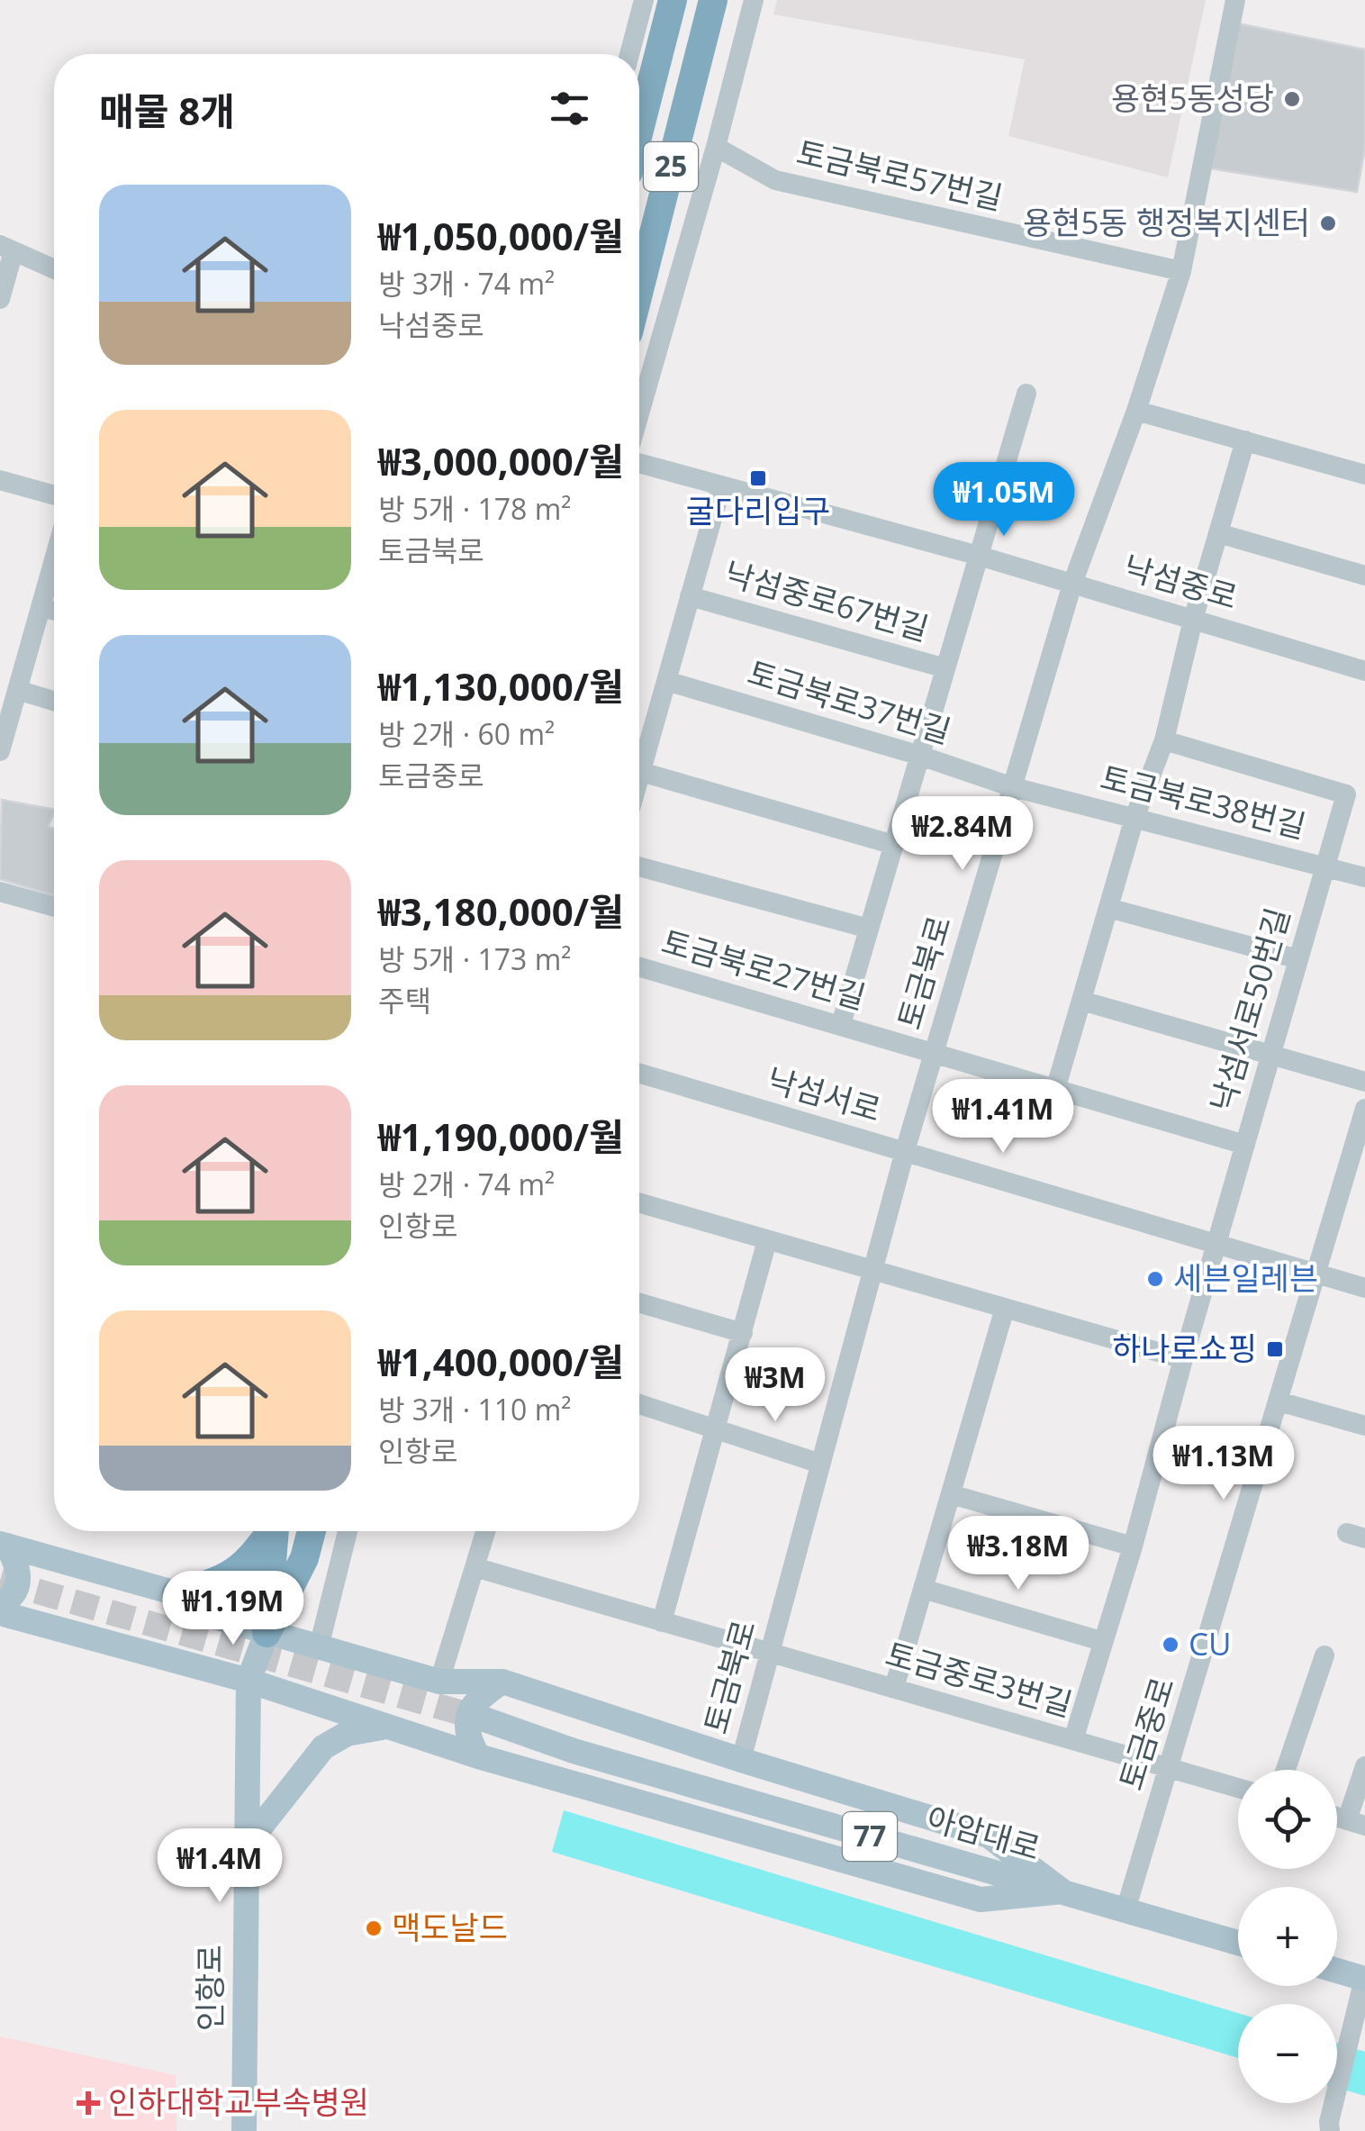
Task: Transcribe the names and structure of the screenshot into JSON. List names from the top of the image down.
{
  "streets": {
    "highway": ["25"],
    "main road": ["아암대로", "77", "인항로"],
    "street": [
      "토금북로57번길",
      "낙섬중로",
      "낙섬중로67번길",
      "토금북로37번길",
      "토금북로38번길",
      "토금북로27번길",
      "토금북로",
      "낙섬서로50번길",
      "낙섬서로",
      "토금중로3번길",
      "토금중로"
    ]
  },
  "crossings": [
    ["토금북로57번길", "토금북로"],
    ["낙섬중로", "낙섬중로67번길"],
    ["낙섬중로", "토금북로"],
    ["낙섬중로67번길", "토금북로37번길"],
    ["낙섬중로67번길", "토금북로27번길"],
    ["토금북로37번길", "토금북로38번길"],
    ["토금북로37번길", "토금북로"],
    ["토금북로38번길", "토금북로"],
    ["토금북로38번길", "낙섬서로50번길"],
    ["토금북로27번길", "토금북로"],
    ["토금북로27번길", "낙섬서로50번길"],
    ["토금북로", "낙섬서로"],
    ["토금북로", "토금중로3번길"],
    ["낙섬서로50번길", "낙섬서로"],
    ["낙섬서로50번길", "토금중로3번길"],
    ["낙섬서로", "토금중로"],
    ["토금중로3번길", "토금중로"],
    ["토금중로", "아암대로"]
  ],
  "places": {
    "other": [
      "용현5동성당",
      "용현5동 행정복지센터",
      "세븐일레븐",
      "CU",
      "맥도날드"
    ],
    "transit": ["굴다리입구", "하나로쇼핑"],
    "health": ["인하대학교부속병원"]
  },
  "page": {
    "heading": "매물 8개",
    "list": [
      {
        "name": "₩1,050,000/월",
        "note": "방 3개 · 74 m² · 낙섬중로"
      },
      {
        "name": "₩3,000,000/월",
        "note": "방 5개 · 178 m² · 토금북로"
      },
      {
        "name": "₩1,130,000/월",
        "note": "방 2개 · 60 m² · 토금중로"
      },
      {
        "name": "₩3,180,000/월",
        "note": "방 5개 · 173 m² · 주택"
      },
      {
        "name": "₩1,190,000/월",
        "note": "방 2개 · 74 m² · 인항로"
      },
      {
        "name": "₩1,400,000/월",
        "note": "방 3개 · 110 m² · 인항로"
      }
    ],
    "price": [
      "₩1.05M",
      "₩2.84M",
      "₩1.41M",
      "₩3M",
      "₩1.13M",
      "₩3.18M",
      "₩1.19M",
      "₩1.4M"
    ],
    "map_buttons": ["+", "−"]
  }
}
